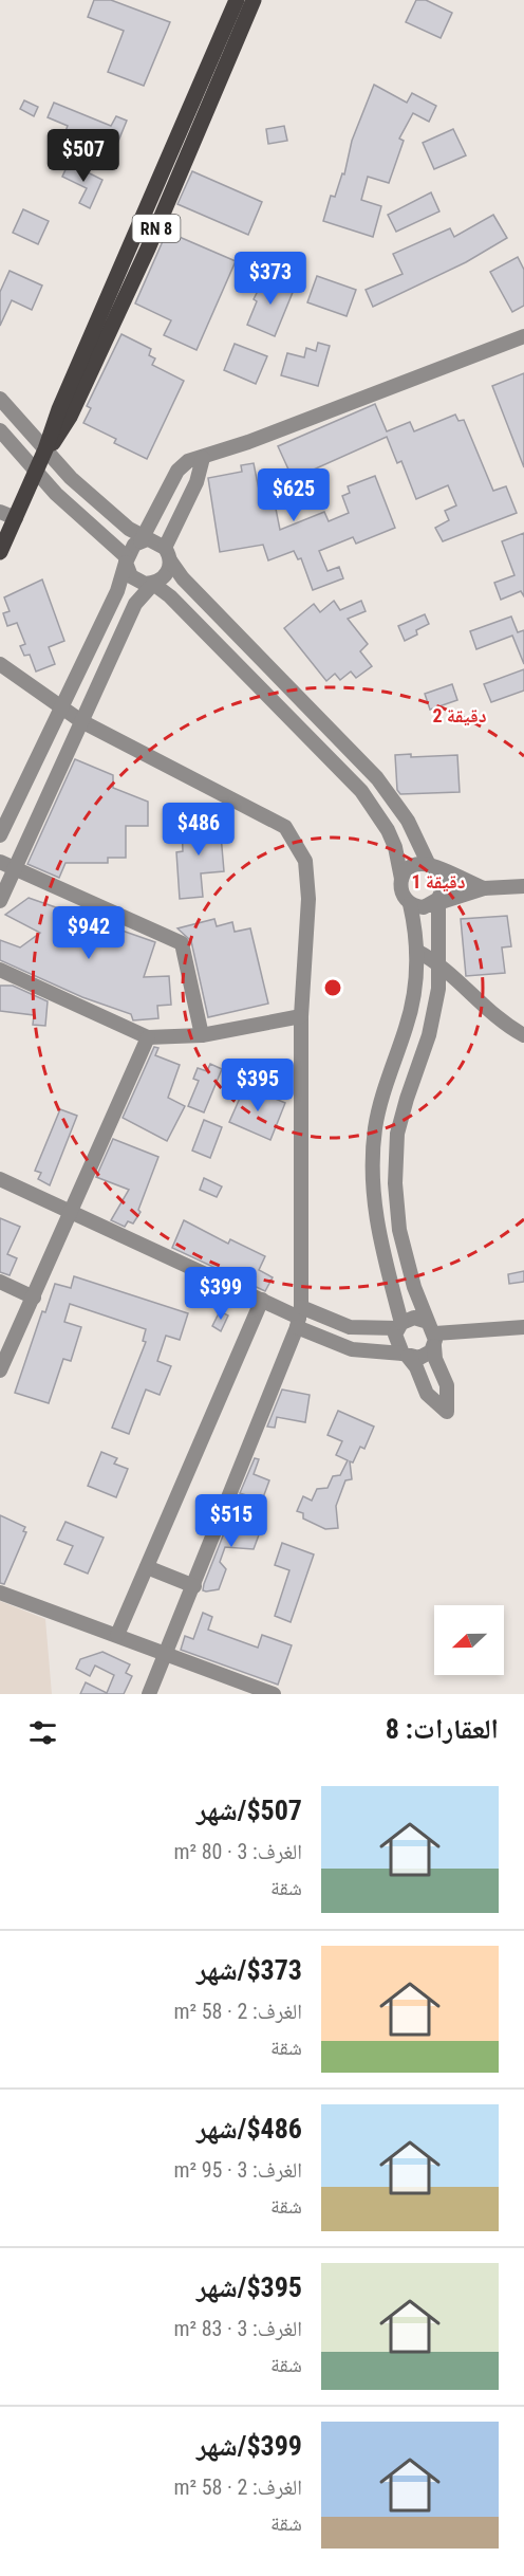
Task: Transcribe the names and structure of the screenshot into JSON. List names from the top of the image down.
{
  "streets": {
    "main road": ["RN 8"]
  },
  "north": "left",
  "page": {
    "price": [
      "$507",
      "$373",
      "$625",
      "$486",
      "$942",
      "$395",
      "$399",
      "$515"
    ],
    "heading": "العقارات: 8",
    "list": [
      {
        "name": "$507/شهر",
        "note": "الغرف: 3 · 80 m² · شقة"
      },
      {
        "name": "$373/شهر",
        "note": "الغرف: 2 · 58 m² · شقة"
      },
      {
        "name": "$486/شهر",
        "note": "الغرف: 3 · 95 m² · شقة"
      },
      {
        "name": "$395/شهر",
        "note": "الغرف: 3 · 83 m² · شقة"
      },
      {
        "name": "$399/شهر",
        "note": "الغرف: 2 · 58 m² · شقة"
      }
    ]
  },
  "rings": ["2 دقيقة", "1 دقيقة"]
}
